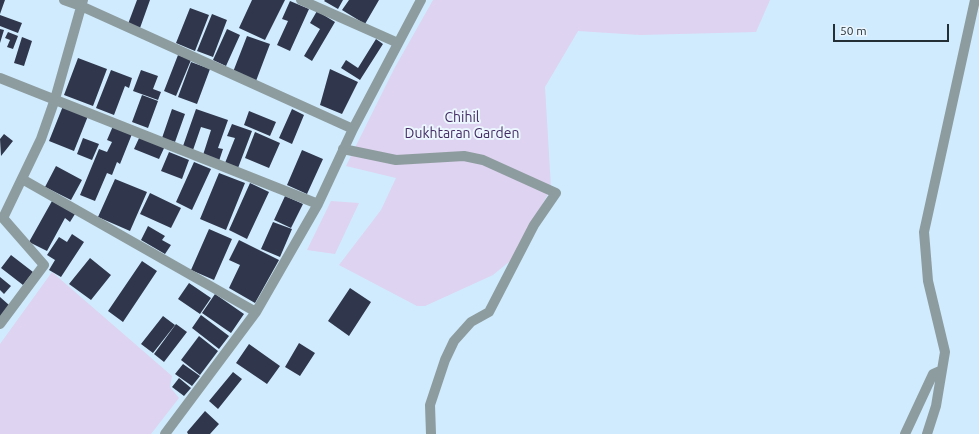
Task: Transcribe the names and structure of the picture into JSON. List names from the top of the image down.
{
  "parks": ["Chihil Dukhtaran Garden"],
  "scale_bar": "50 m"
}
